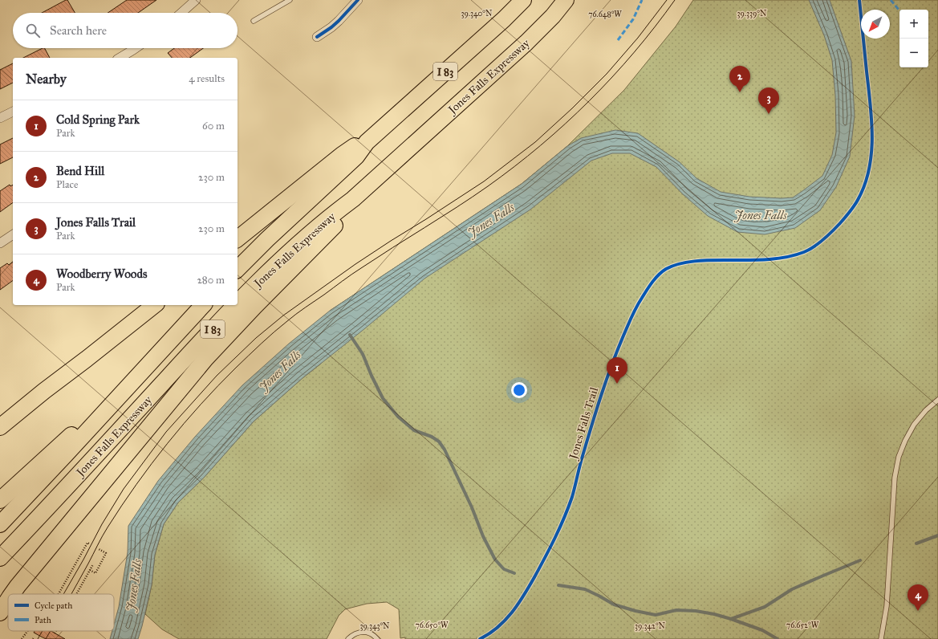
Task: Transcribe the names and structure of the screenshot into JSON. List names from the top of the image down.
{
  "streets": {
    "highway": ["I 83", "Jones Falls Expressway"],
    "cycle path": ["Jones Falls Trail"]
  },
  "water": ["Jones Falls"],
  "legend": ["Cycle path", "Path"],
  "north": "bottom left",
  "page": {
    "map_buttons": ["+", "−"],
    "search": "Search here",
    "heading": ["Nearby", "4 results"],
    "pins": [
      "2",
      "3",
      "1",
      "4"
    ],
    "list": [
      {
        "mark": "1",
        "name": "Cold Spring Park",
        "note": "Park",
        "value": "60 m"
      },
      {
        "mark": "2",
        "name": "Bend Hill",
        "note": "Place",
        "value": "230 m"
      },
      {
        "mark": "3",
        "name": "Jones Falls Trail",
        "note": "Park",
        "value": "230 m"
      },
      {
        "mark": "4",
        "name": "Woodberry Woods",
        "note": "Park",
        "value": "280 m"
      }
    ]
  },
  "coordinates": [
    "39.340°N",
    "39.339°N",
    "76.648°W",
    "76.650°W",
    "76.652°W",
    "39.343°N",
    "39.342°N"
  ]
}
